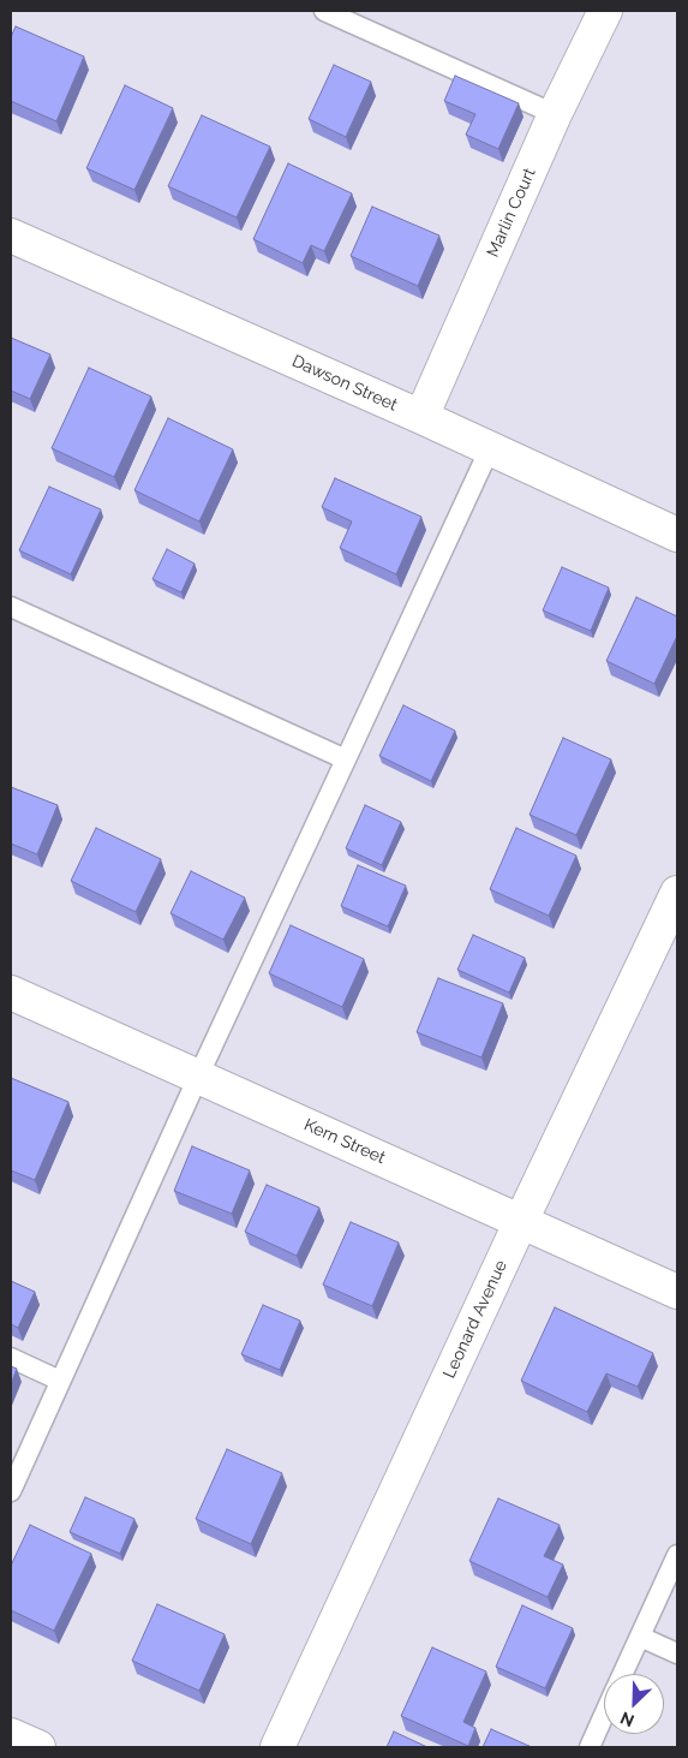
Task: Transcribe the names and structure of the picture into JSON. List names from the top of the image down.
{
  "streets": {
    "street": [
      "Marlin Court",
      "Dawson Street",
      "Kern Street",
      "Leonard Avenue"
    ]
  },
  "crossings": [
    ["Marlin Court", "Dawson Street"],
    ["Kern Street", "Leonard Avenue"]
  ],
  "north": "bottom left"
}
